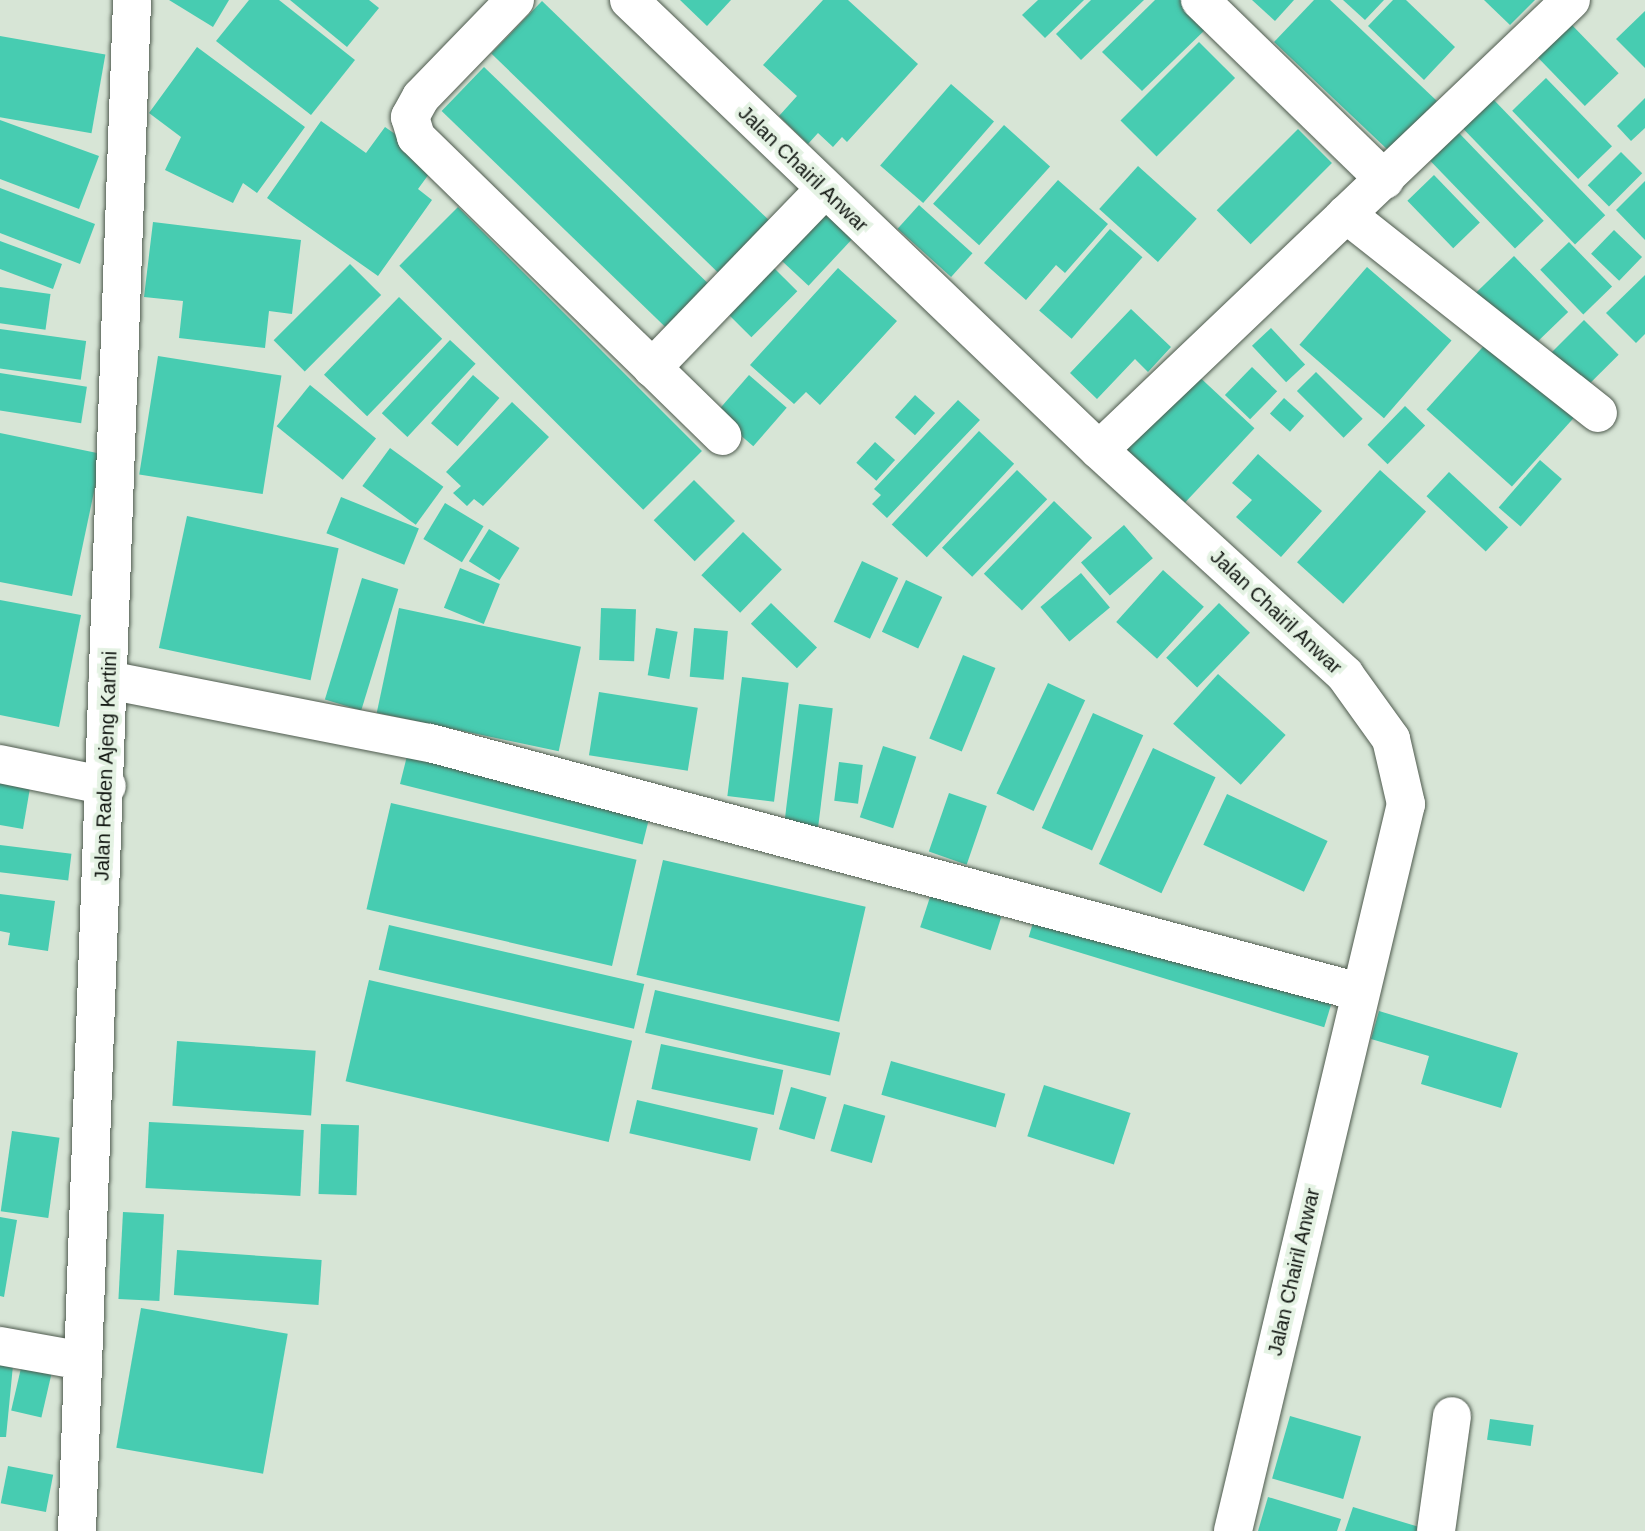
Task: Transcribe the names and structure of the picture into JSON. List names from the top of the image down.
{
  "streets": {
    "street": ["Jalan Chairil Anwar", "Jalan Raden Ajeng Kartini"]
  }
}
